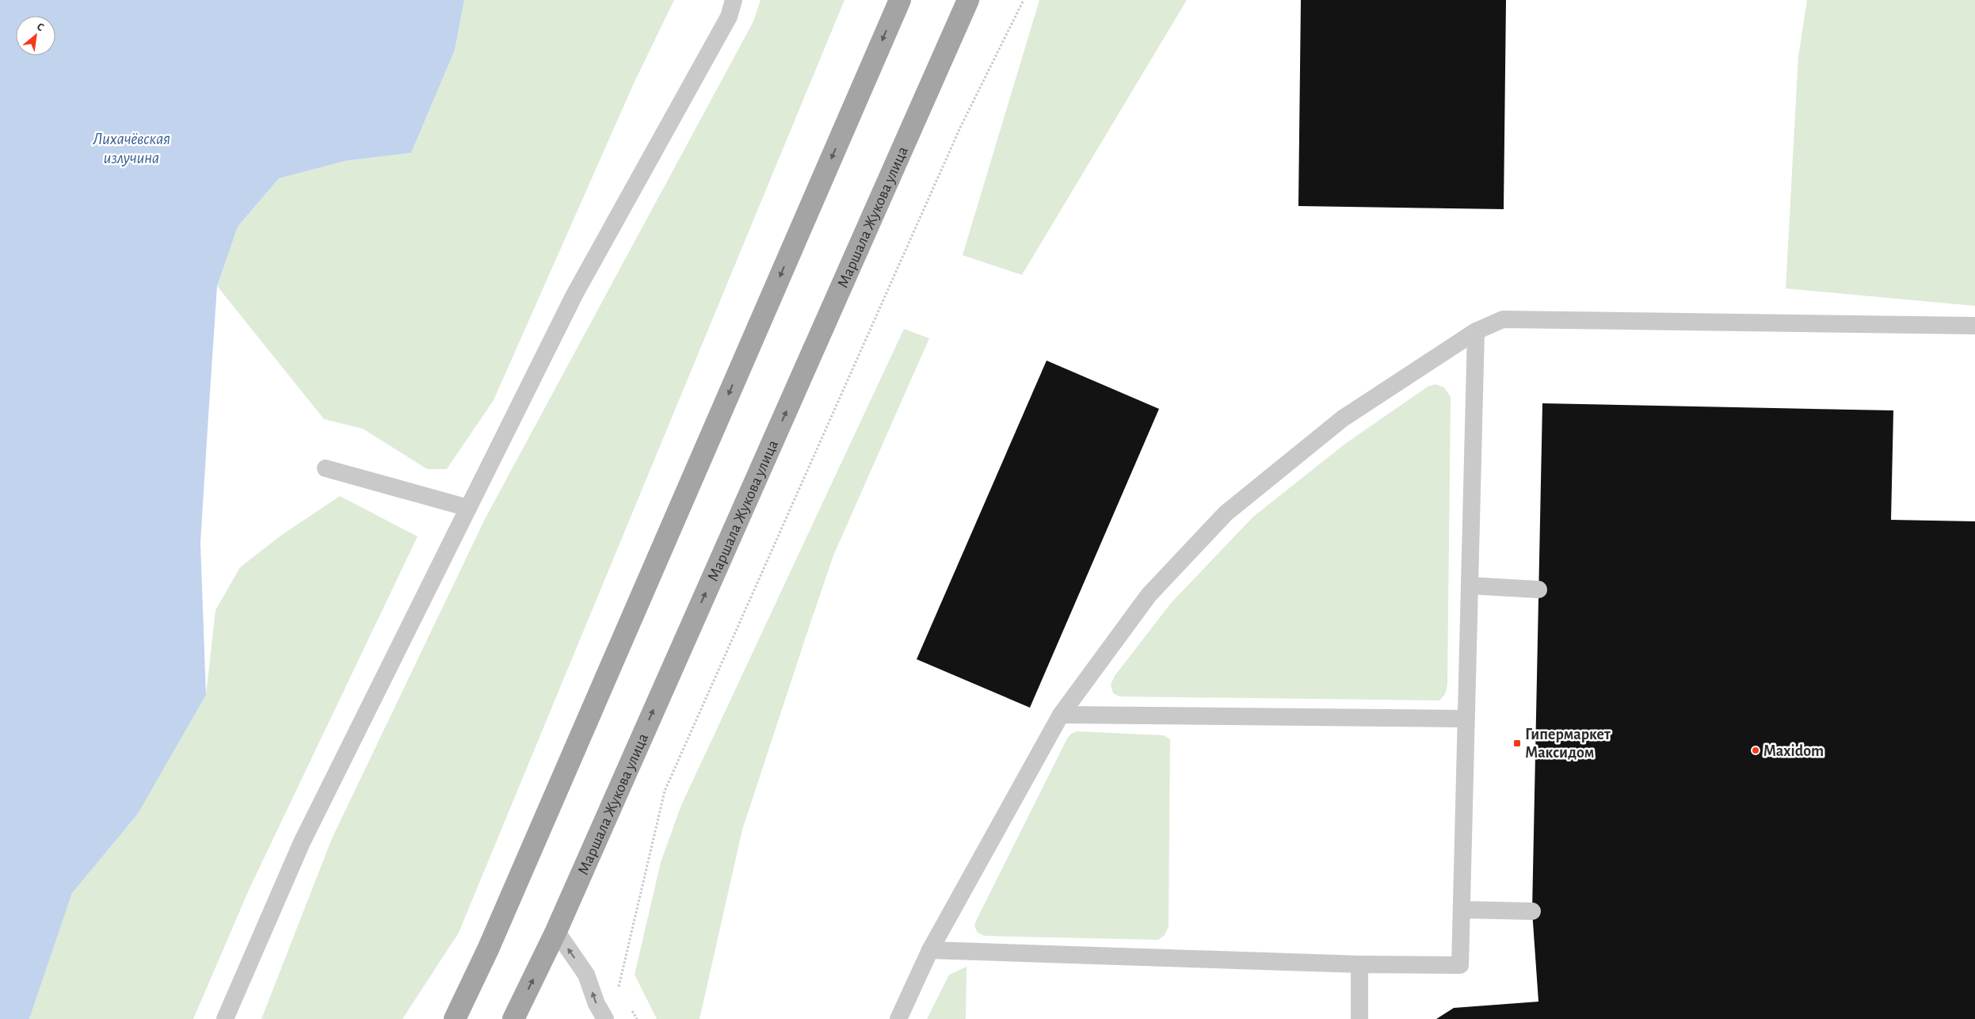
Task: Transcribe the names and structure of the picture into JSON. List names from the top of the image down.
{
  "streets": {
    "main road": ["Маршала Жукова улица"]
  },
  "water": ["Лихачёвская излучина"],
  "places": {
    "transit": ["Гипермаркет Максидом"],
    "other": ["Maxidom"]
  },
  "north": "top right"
}
